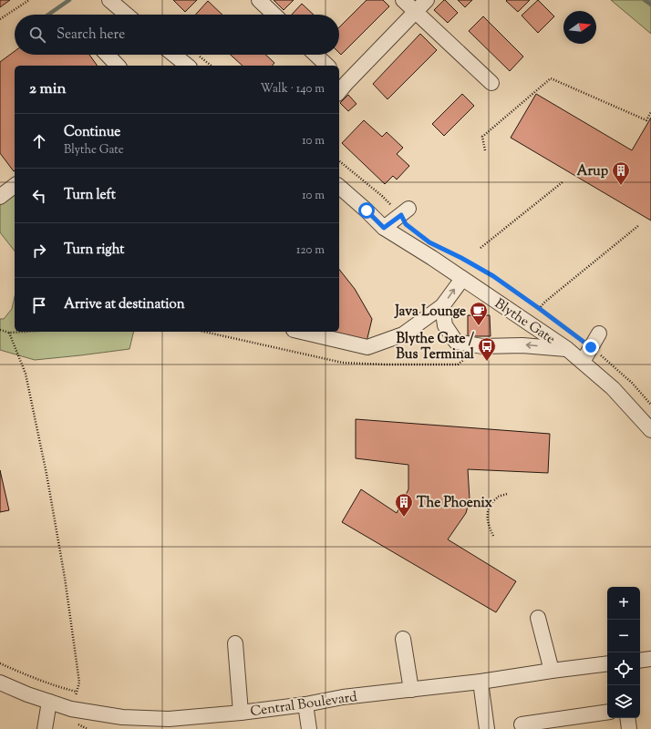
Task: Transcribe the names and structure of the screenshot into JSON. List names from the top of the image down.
{
  "streets": {
    "street": ["Blythe Gate", "Central Boulevard"]
  },
  "places": {
    "building": ["Arup", "The Phoenix"],
    "cafe": ["Java Lounge"],
    "bus stop": ["Blythe Gate / Bus Terminal"]
  },
  "north": "right",
  "page": {
    "search": "Search here",
    "heading": ["2 min", "Walk · 140 m"],
    "list": [
      ["Continue", "Blythe Gate", "10 m"],
      ["Turn left", "10 m"],
      ["Turn right", "120 m"],
      "Arrive at destination"
    ],
    "map_buttons": ["+", "−"]
  }
}
